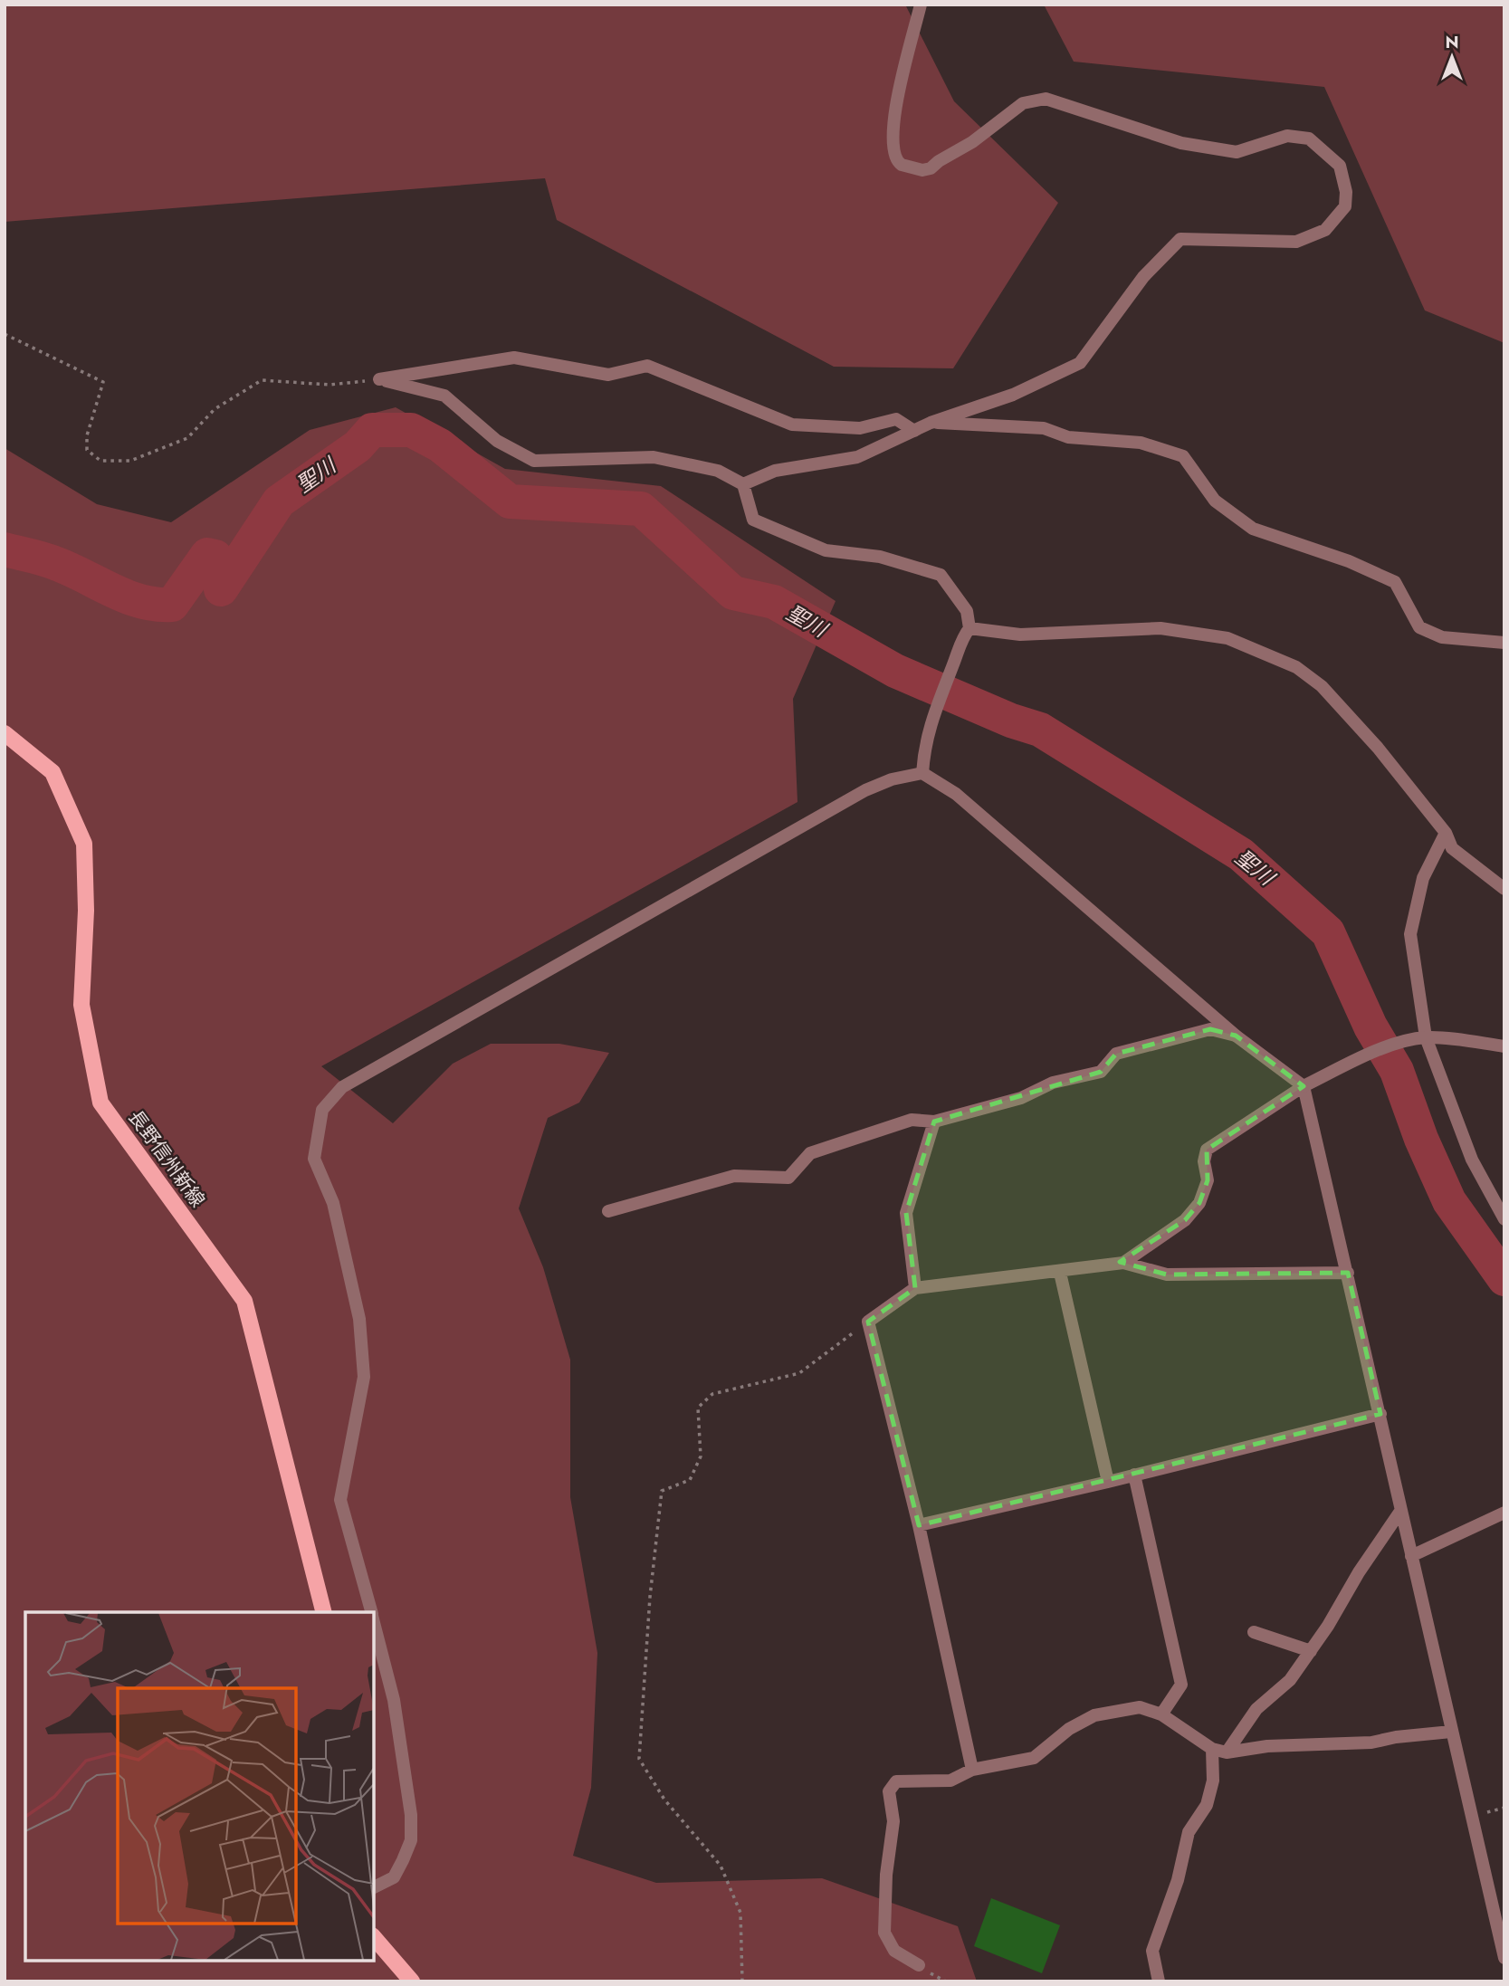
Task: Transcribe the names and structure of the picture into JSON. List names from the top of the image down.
{
  "streets": {
    "main road": ["長野信州新線"]
  },
  "water": ["聖川"],
  "north": "top"
}
